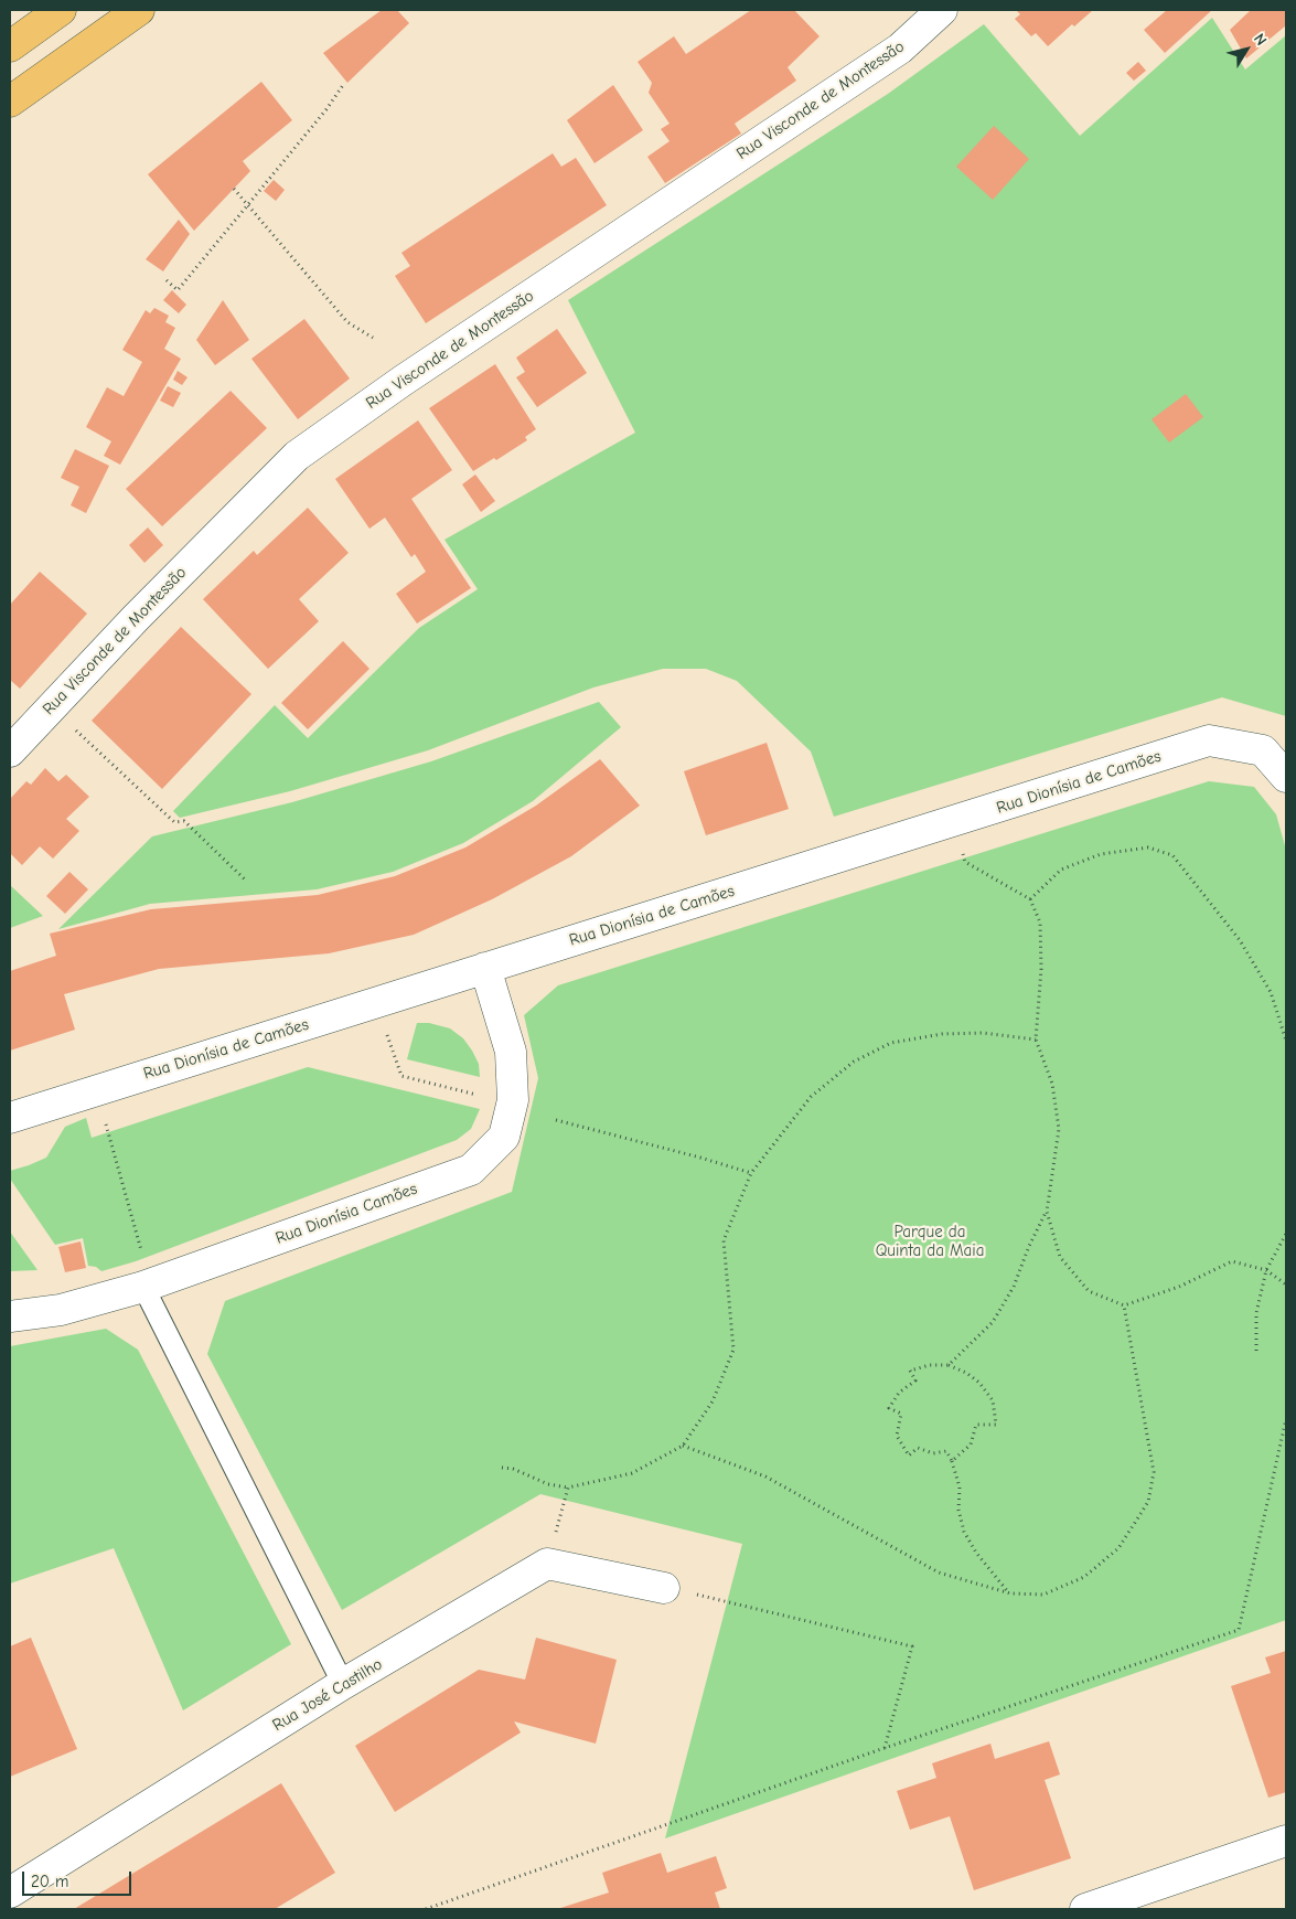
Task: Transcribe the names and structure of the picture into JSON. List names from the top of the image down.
{
  "streets": {
    "street": [
      "Rua Visconde de Montessão",
      "Rua Dionísia de Camões",
      "Rua Dionísia Camões",
      "Rua José Castilho"
    ]
  },
  "crossings": [
    ["Rua Dionísia de Camões", "Rua Dionísia Camões"]
  ],
  "parks": ["Parque da Quinta da Maia"],
  "scale_bar": "20 m",
  "north": "top right"
}
